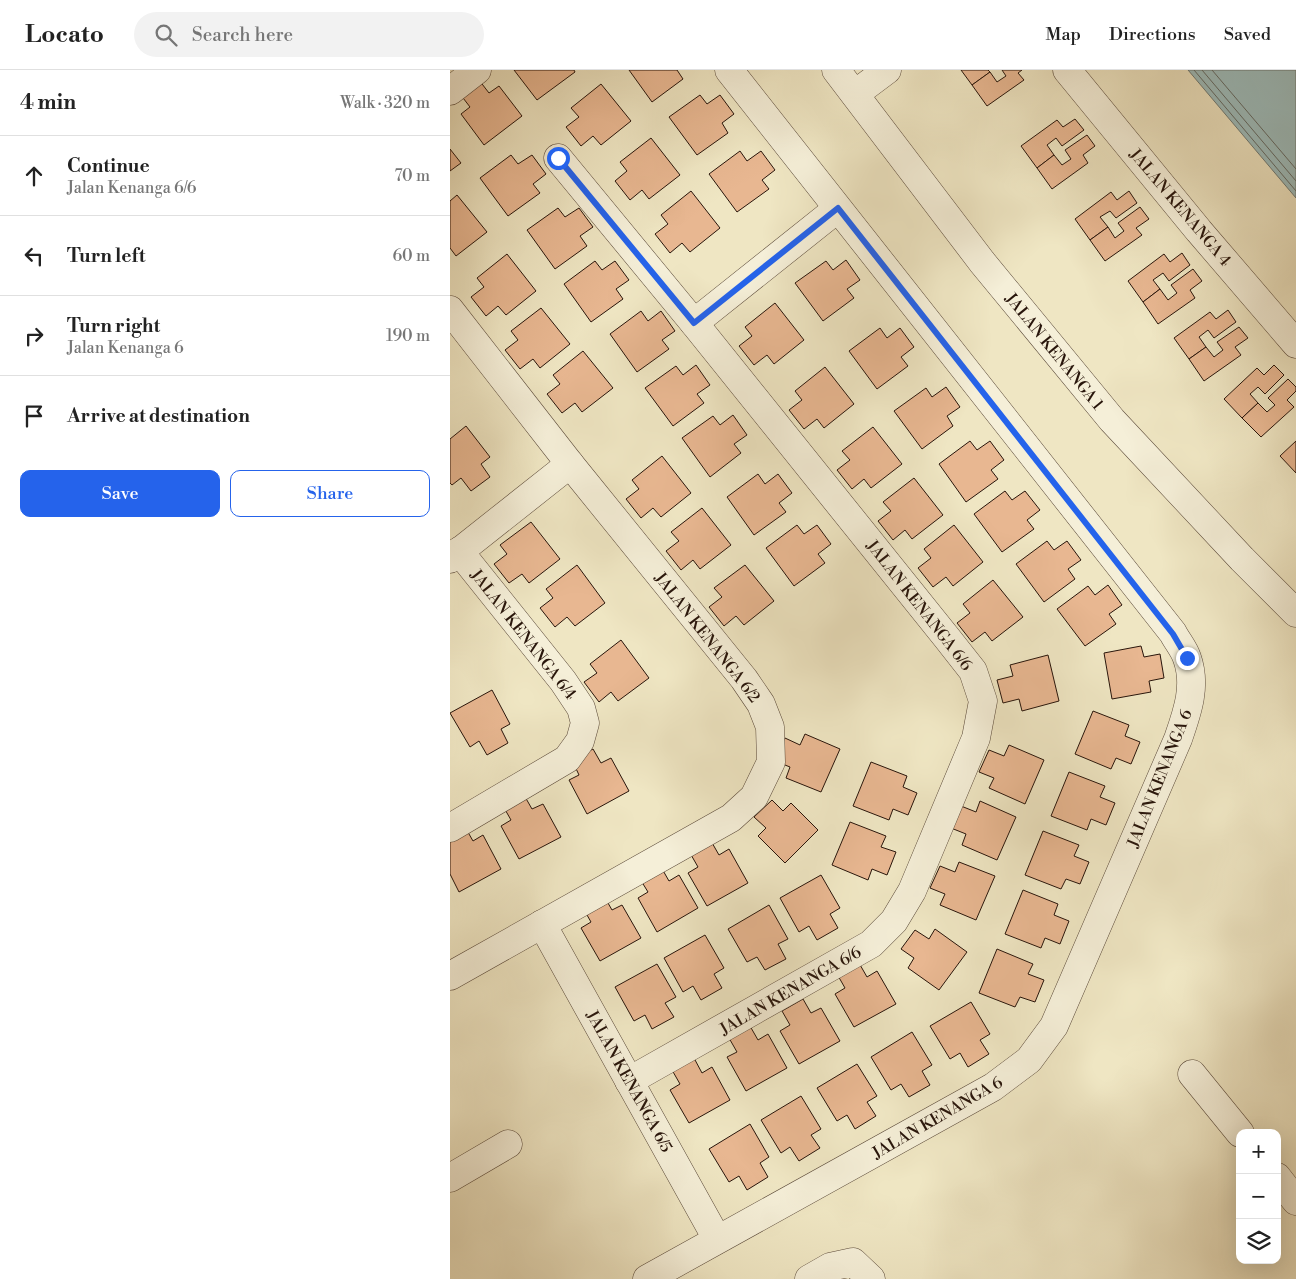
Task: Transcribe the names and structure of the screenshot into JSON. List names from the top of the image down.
{
  "streets": {
    "street": [
      "JALAN KENANGA 4",
      "JALAN KENANGA 1",
      "JALAN KENANGA 6/6",
      "JALAN KENANGA 6/4",
      "JALAN KENANGA 6/2",
      "JALAN KENANGA 6",
      "JALAN KENANGA 6/5"
    ]
  },
  "crossings": [
    ["JALAN KENANGA 6/6", "JALAN KENANGA 6/5"],
    ["JALAN KENANGA 6/2", "JALAN KENANGA 6/5"],
    ["JALAN KENANGA 6", "JALAN KENANGA 6/5"]
  ],
  "page": {
    "header": "Locato",
    "search": "Search here",
    "nav": ["Map", "Directions", "Saved"],
    "heading": ["4 min", "Walk · 320 m"],
    "list": [
      ["Continue", "Jalan Kenanga 6/6", "70 m"],
      ["Turn left", "60 m"],
      ["Turn right", "Jalan Kenanga 6", "190 m"],
      "Arrive at destination"
    ],
    "buttons": ["Save", "Share"],
    "map_buttons": ["+", "−"]
  }
}
